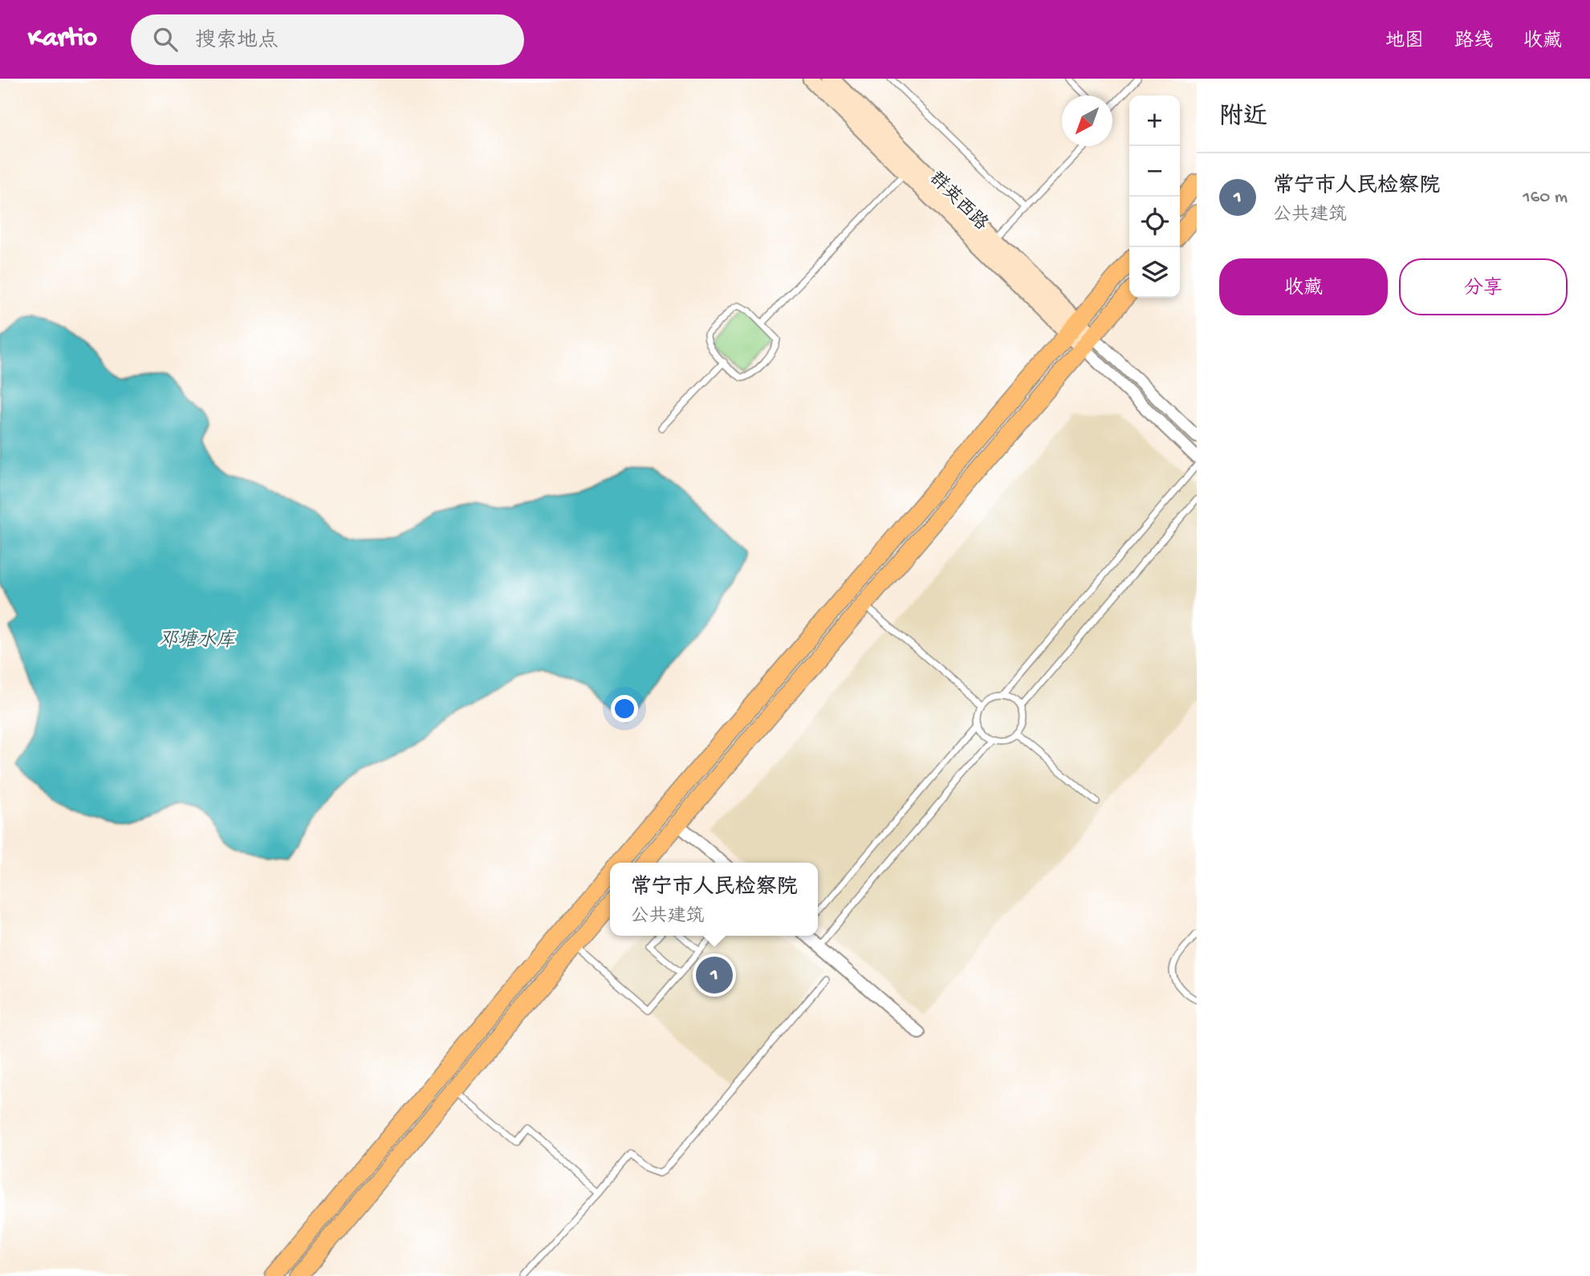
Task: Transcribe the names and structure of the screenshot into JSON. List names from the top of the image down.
{
  "streets": {
    "main road": ["群英西路"]
  },
  "water": ["邓塘水库"],
  "north": "bottom left",
  "page": {
    "header": "Kartio",
    "search": "搜索地点",
    "nav": ["地图", "路线", "收藏"],
    "heading": "附近",
    "map_buttons": ["+", "−"],
    "list": [
      {
        "mark": "1",
        "name": "常宁市人民检察院",
        "note": "公共建筑",
        "value": "160 m"
      }
    ],
    "buttons": ["收藏", "分享"],
    "popup": ["常宁市人民检察院", "公共建筑"],
    "pins": "1"
  }
}
